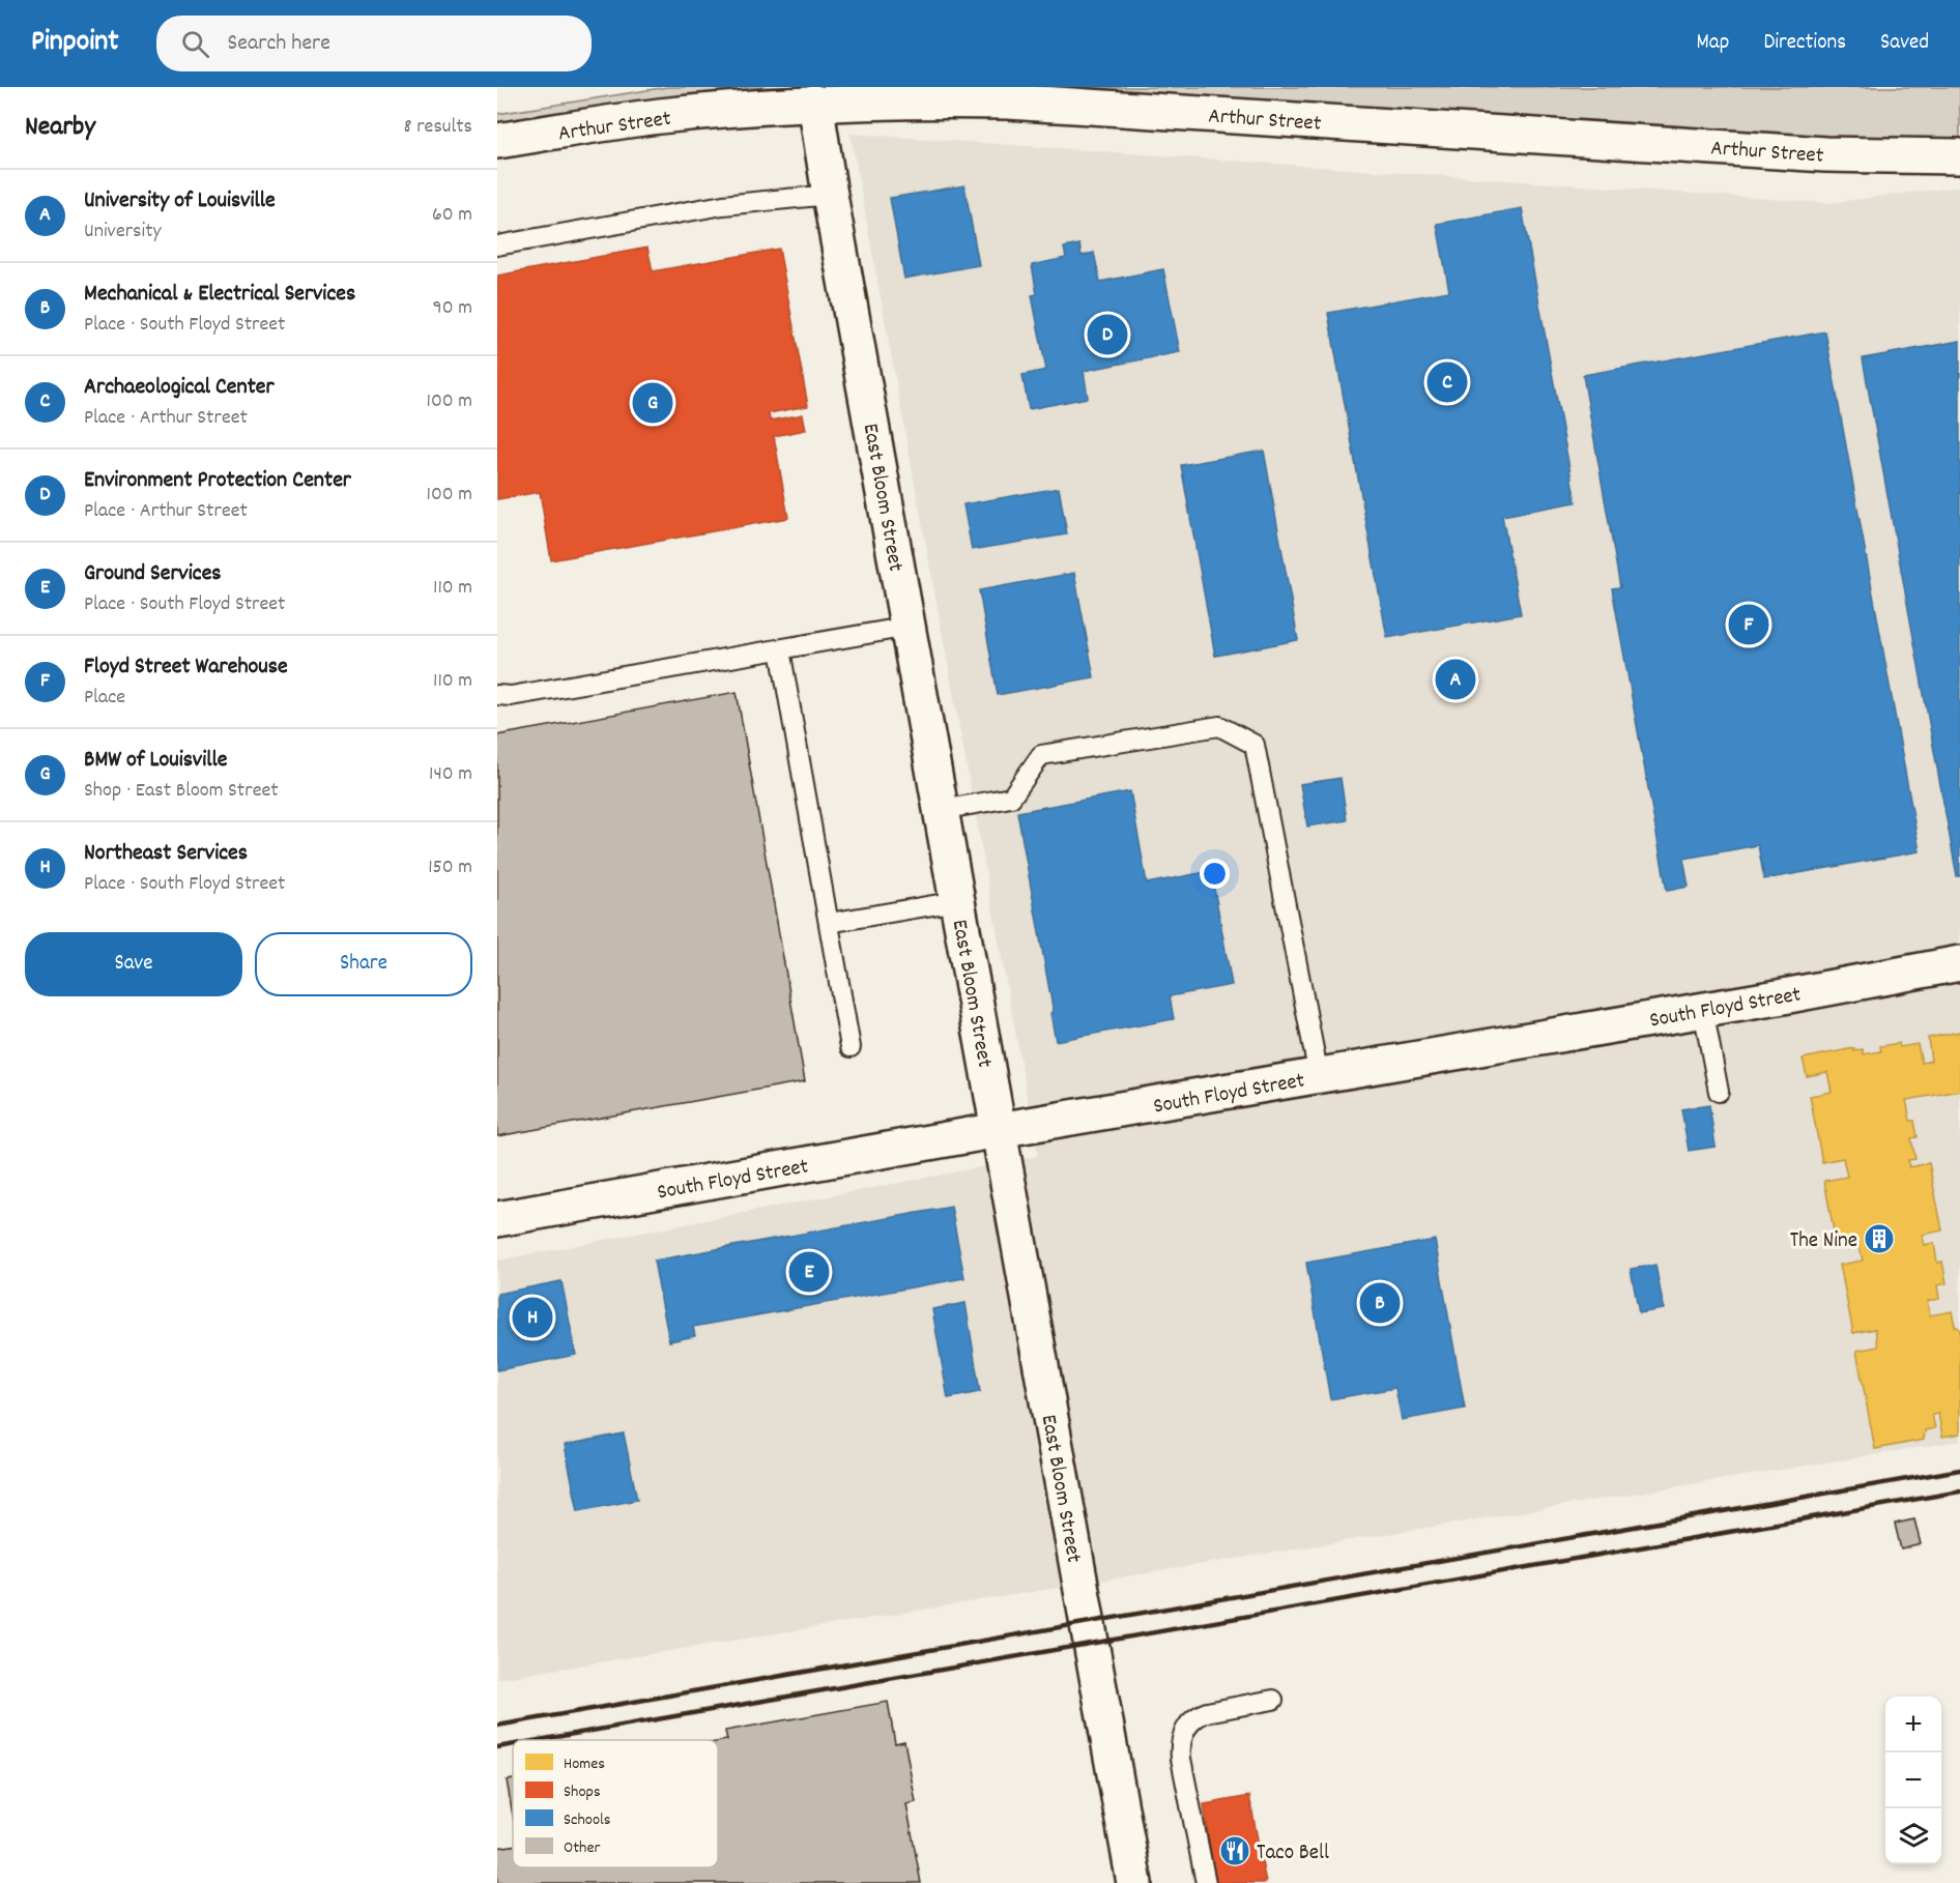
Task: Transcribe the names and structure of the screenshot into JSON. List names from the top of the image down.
{
  "streets": {
    "street": ["Arthur Street", "East Bloom Street", "South Floyd Street"]
  },
  "crossings": [
    ["Arthur Street", "East Bloom Street"],
    ["East Bloom Street", "South Floyd Street"]
  ],
  "places": {
    "building": ["The Nine"],
    "restaurant": ["Taco Bell"]
  },
  "legend": [
    "Homes",
    "Shops",
    "Schools",
    "Other"
  ],
  "page": {
    "header": "Pinpoint",
    "search": "Search here",
    "nav": ["Map", "Directions", "Saved"],
    "heading": ["Nearby", "8 results"],
    "list": [
      {
        "mark": "A",
        "name": "University of Louisville",
        "note": "University",
        "value": "60 m"
      },
      {
        "mark": "B",
        "name": "Mechanical & Electrical Services",
        "note": "Place · South Floyd Street",
        "value": "90 m"
      },
      {
        "mark": "C",
        "name": "Archaeological Center",
        "note": "Place · Arthur Street",
        "value": "100 m"
      },
      {
        "mark": "D",
        "name": "Environment Protection Center",
        "note": "Place · Arthur Street",
        "value": "100 m"
      },
      {
        "mark": "E",
        "name": "Ground Services",
        "note": "Place · South Floyd Street",
        "value": "110 m"
      },
      {
        "mark": "F",
        "name": "Floyd Street Warehouse",
        "note": "Place",
        "value": "110 m"
      },
      {
        "mark": "G",
        "name": "BMW of Louisville",
        "note": "Shop · East Bloom Street",
        "value": "140 m"
      },
      {
        "mark": "H",
        "name": "Northeast Services",
        "note": "Place · South Floyd Street",
        "value": "150 m"
      }
    ],
    "pins": [
      "D",
      "C",
      "G",
      "F",
      "A",
      "E",
      "B",
      "H"
    ],
    "buttons": ["Save", "Share"],
    "map_buttons": ["+", "−"]
  }
}
